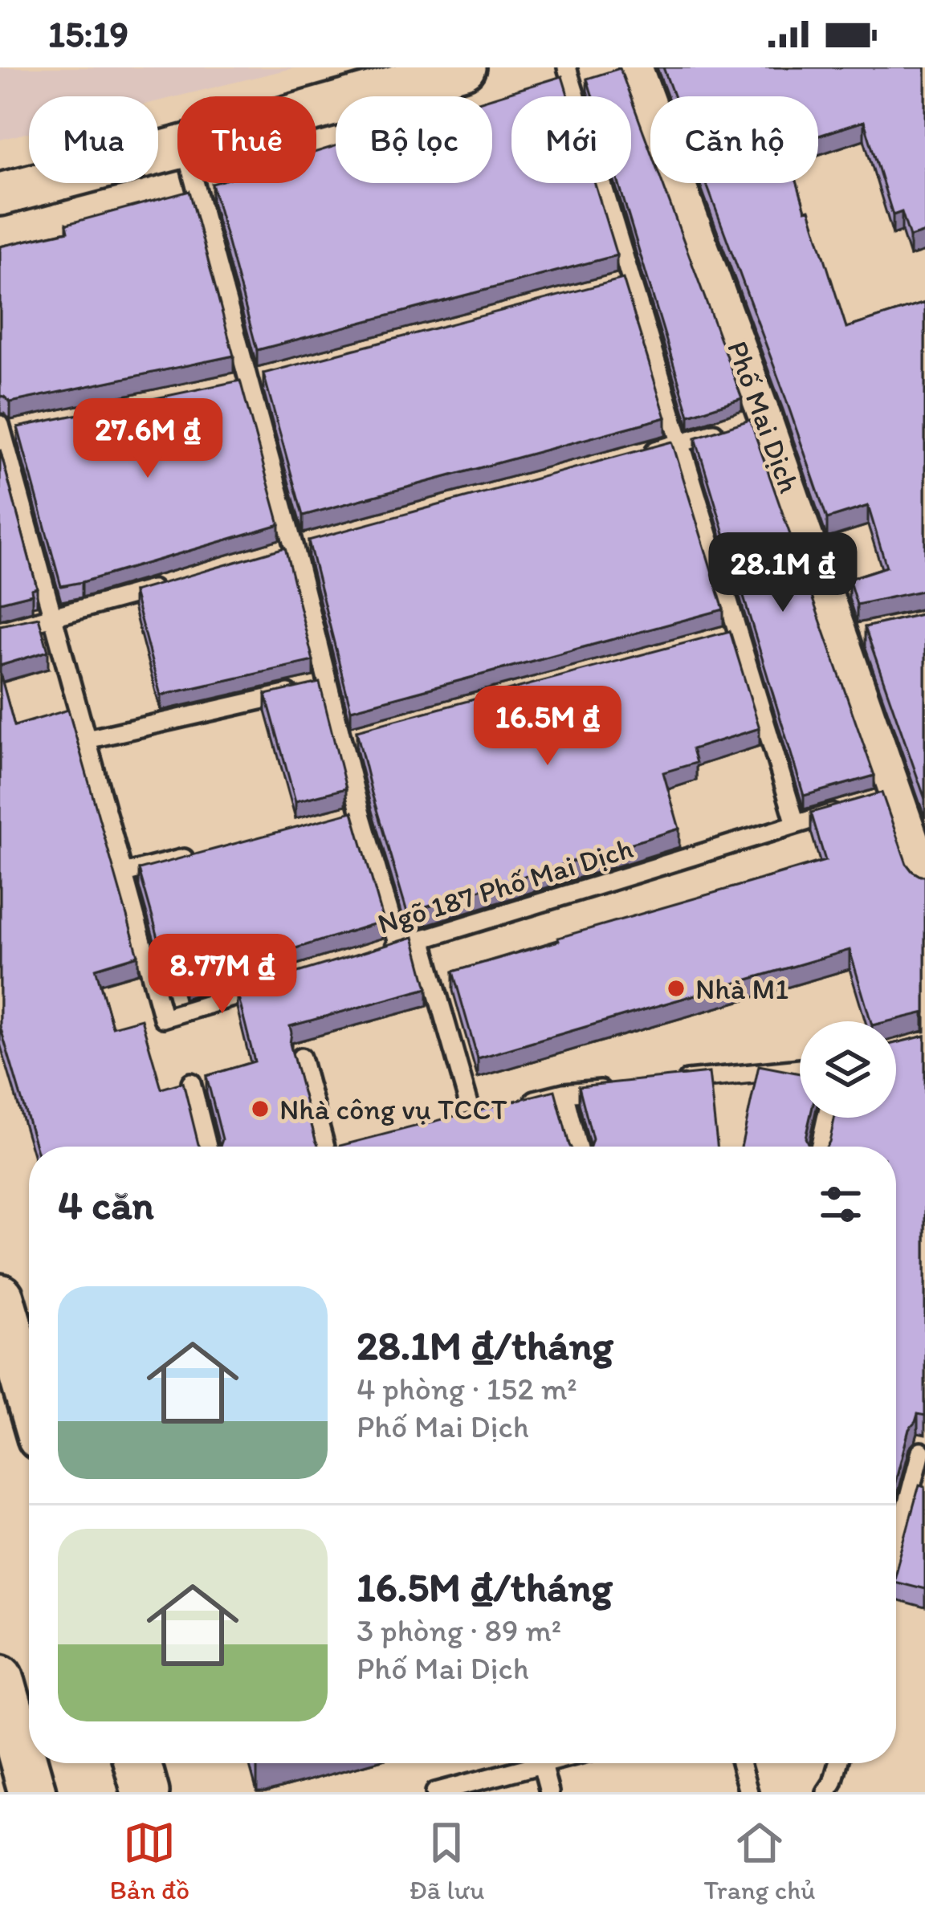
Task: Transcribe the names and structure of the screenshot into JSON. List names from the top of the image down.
{
  "streets": {
    "street": ["Phố Mai Dịch"],
    "lane": ["Ngõ 187 Phố Mai Dịch"]
  },
  "places": ["Nhà M1", "Nhà công vụ TCCT"],
  "page": {
    "status": "15:19",
    "chip": [
      "Mua",
      "Thuê",
      "Bộ lọc",
      "Mới",
      "Căn hộ"
    ],
    "price": [
      "27.6M ₫",
      "28.1M ₫",
      "16.5M ₫",
      "8.77M ₫"
    ],
    "heading": "4 căn",
    "list": [
      {
        "name": "28.1M ₫/tháng",
        "note": "4 phòng · 152 m² · Phố Mai Dịch"
      },
      {
        "name": "16.5M ₫/tháng",
        "note": "3 phòng · 89 m² · Phố Mai Dịch"
      }
    ],
    "tabs": ["Bản đồ", "Đã lưu", "Trang chủ"]
  }
}
